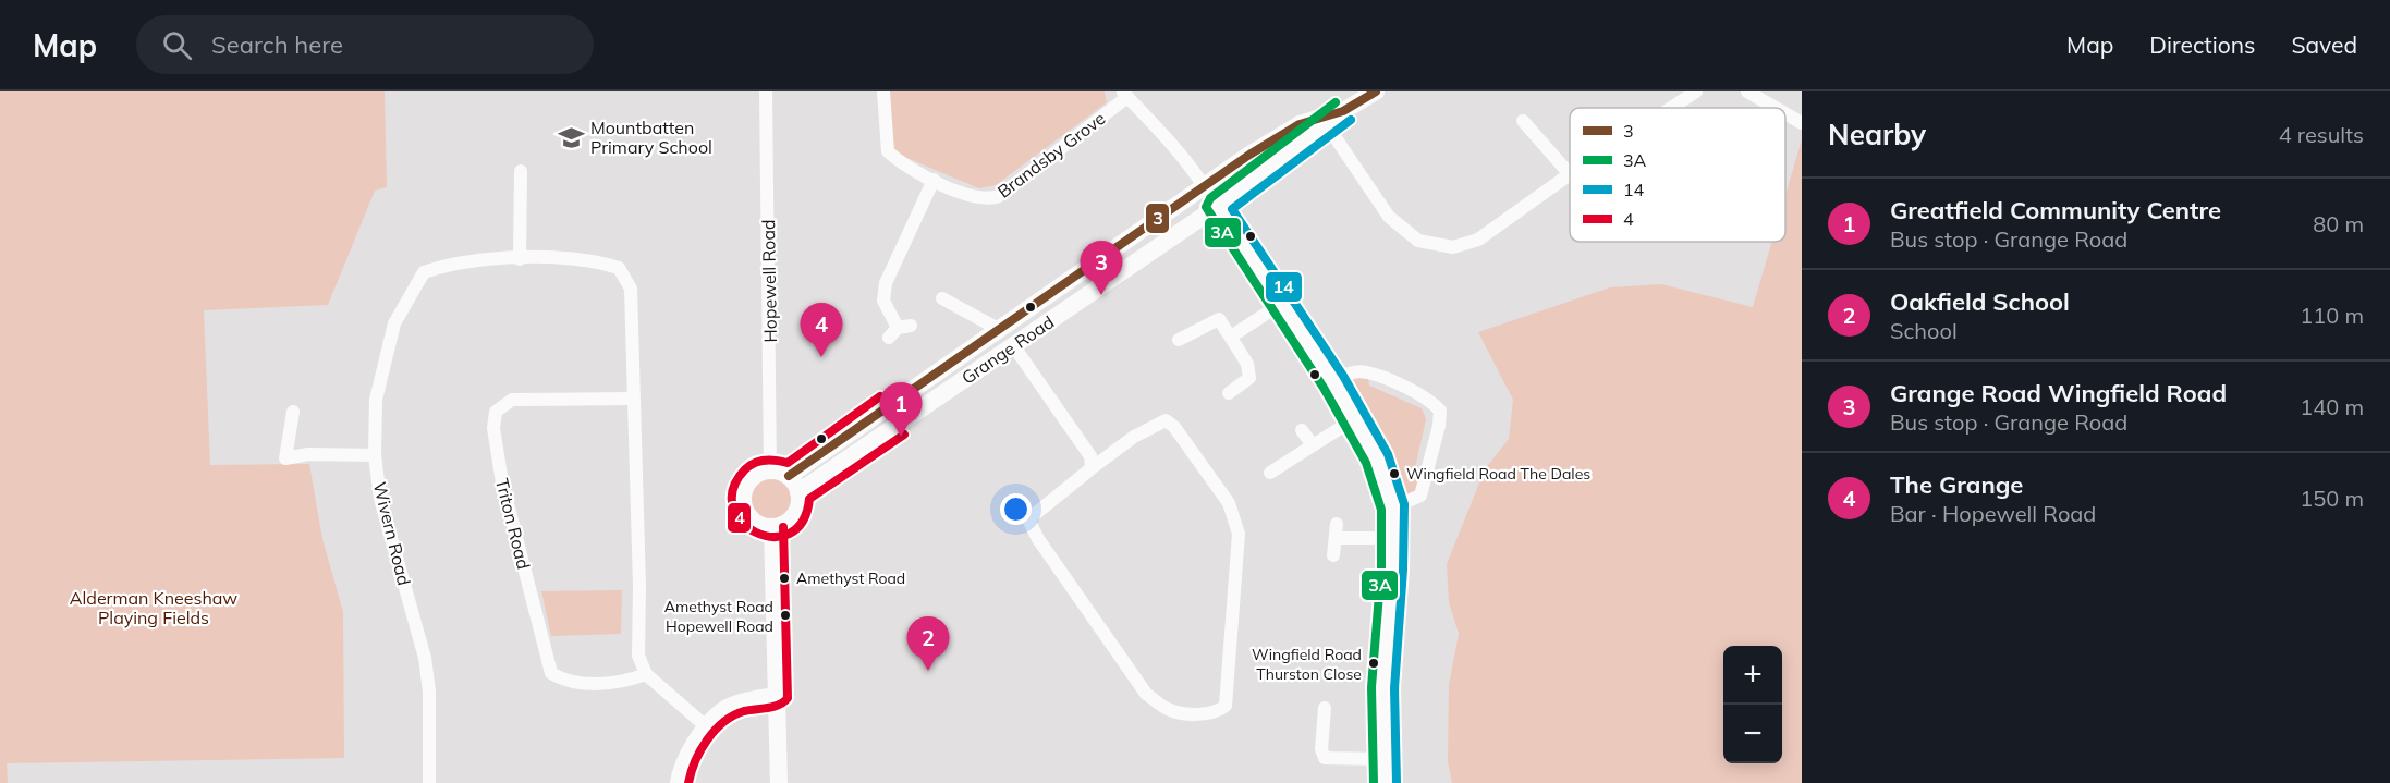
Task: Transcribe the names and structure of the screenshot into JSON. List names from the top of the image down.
{
  "streets": {
    "street": [
      "Brandsby Grove",
      "Hopewell Road",
      "Grange Road",
      "Triton Road",
      "Wivern Road"
    ]
  },
  "crossings": [
    ["Hopewell Road", "Grange Road"],
    ["Triton Road", "Wivern Road"]
  ],
  "parks": ["Alderman Kneeshaw Playing Fields"],
  "places": {
    "school or university": ["Mountbatten Primary School"],
    "other": [
      "Wingfield Road The Dales",
      "Amethyst Road",
      "Amethyst Road Hopewell Road",
      "Wingfield Road Thurston Close"
    ]
  },
  "lines": [
    "transit line 3",
    "transit line 3A",
    "transit line 14",
    "transit line 4"
  ],
  "legend": [
    "3",
    "3A",
    "14",
    "4"
  ],
  "page": {
    "header": "Map",
    "search": "Search here",
    "nav": ["Map", "Directions", "Saved"],
    "heading": ["Nearby", "4 results"],
    "list": [
      {
        "mark": "1",
        "name": "Greatfield Community Centre",
        "note": "Bus stop · Grange Road",
        "value": "80 m"
      },
      {
        "mark": "2",
        "name": "Oakfield School",
        "note": "School",
        "value": "110 m"
      },
      {
        "mark": "3",
        "name": "Grange Road Wingfield Road",
        "note": "Bus stop · Grange Road",
        "value": "140 m"
      },
      {
        "mark": "4",
        "name": "The Grange",
        "note": "Bar · Hopewell Road",
        "value": "150 m"
      }
    ],
    "pins": [
      "3",
      "4",
      "1",
      "2"
    ],
    "map_buttons": ["+", "−"]
  }
}
